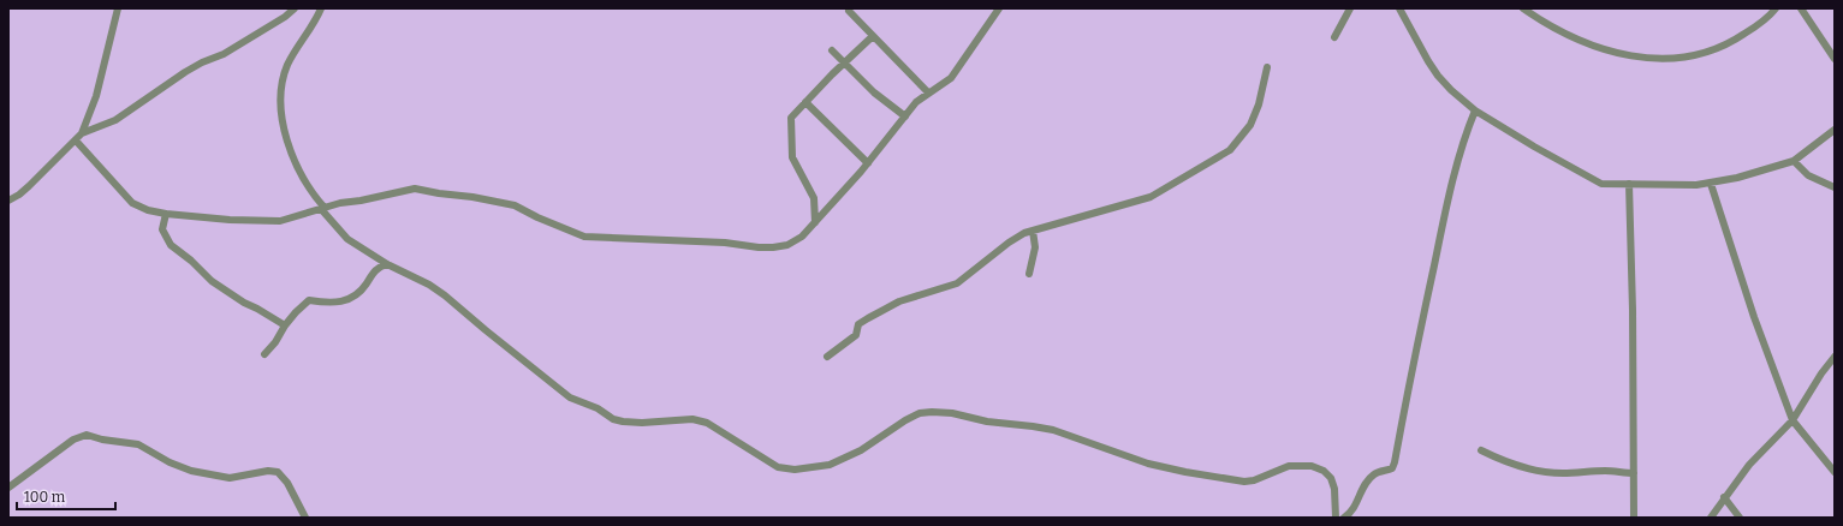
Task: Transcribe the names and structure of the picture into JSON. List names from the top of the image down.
{
  "scale_bar": "100 m"
}
